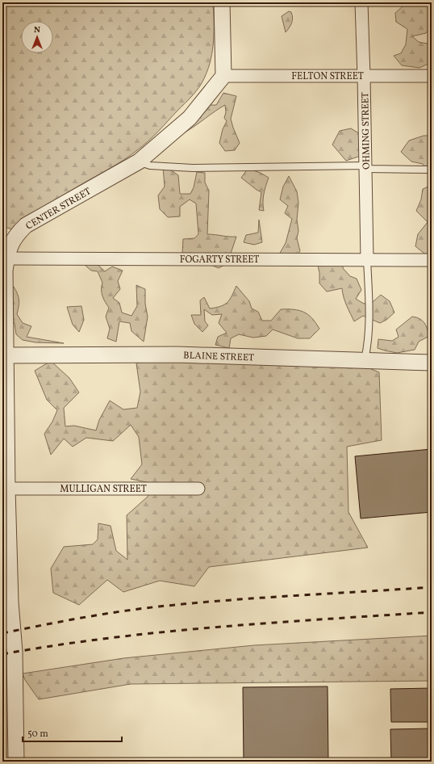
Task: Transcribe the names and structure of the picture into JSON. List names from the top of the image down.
{
  "streets": {
    "street": [
      "FELTON STREET",
      "OHMING STREET",
      "CENTER STREET",
      "FOGARTY STREET",
      "BLAINE STREET",
      "MULLIGAN STREET"
    ]
  },
  "crossings": [
    ["FELTON STREET", "OHMING STREET"],
    ["FELTON STREET", "CENTER STREET"],
    ["OHMING STREET", "FOGARTY STREET"],
    ["CENTER STREET", "FOGARTY STREET"],
    ["CENTER STREET", "BLAINE STREET"],
    ["CENTER STREET", "MULLIGAN STREET"]
  ],
  "scale_bar": "50 m",
  "north": "top"
}
